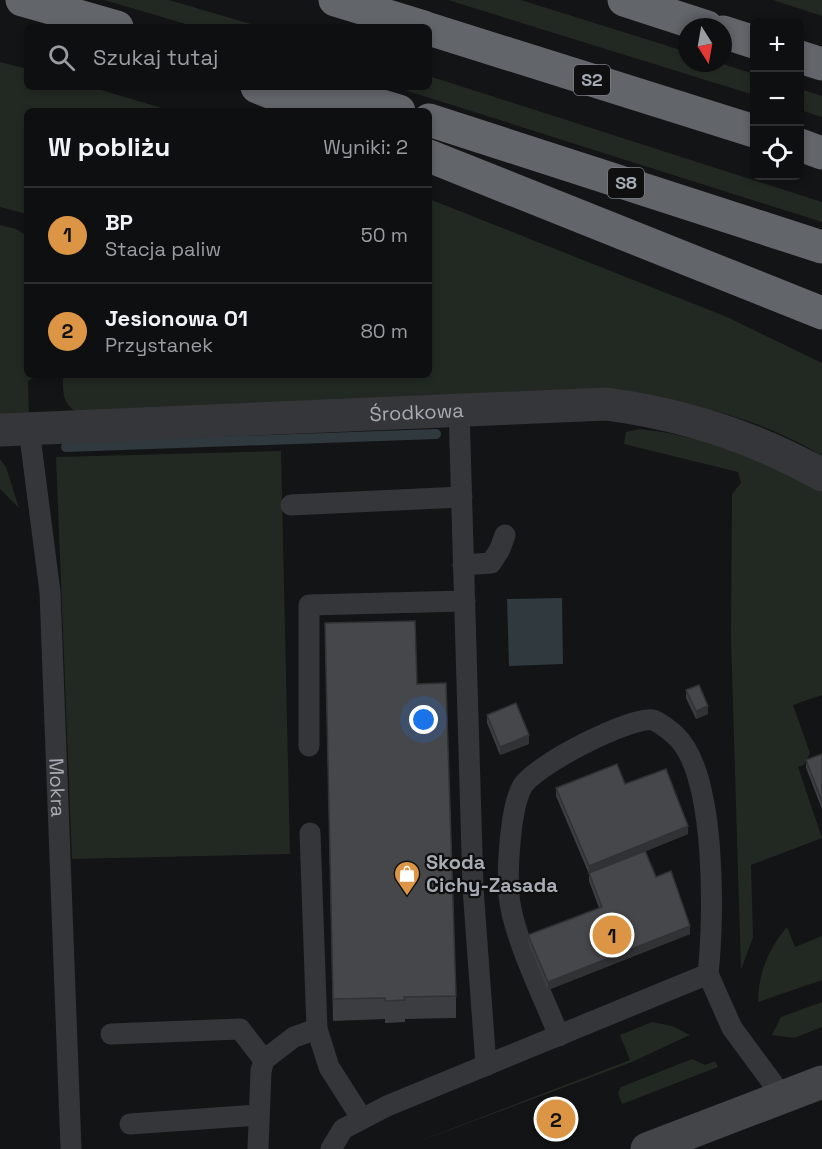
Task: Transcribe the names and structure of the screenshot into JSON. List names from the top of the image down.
{
  "streets": {
    "highway": ["S2", "S8"],
    "street": ["Środkowa"],
    "lane": ["Mokra"]
  },
  "crossings": [
    ["Środkowa", "Mokra"]
  ],
  "places": {
    "shop": ["Skoda Cichy-Zasada"]
  },
  "north": "bottom",
  "page": {
    "map_buttons": ["+", "−"],
    "search": "Szukaj tutaj",
    "heading": ["W pobliżu", "Wyniki: 2"],
    "list": [
      {
        "mark": "1",
        "name": "BP",
        "note": "Stacja paliw",
        "value": "50 m"
      },
      {
        "mark": "2",
        "name": "Jesionowa 01",
        "note": "Przystanek",
        "value": "80 m"
      }
    ],
    "pins": ["1", "2"]
  }
}
